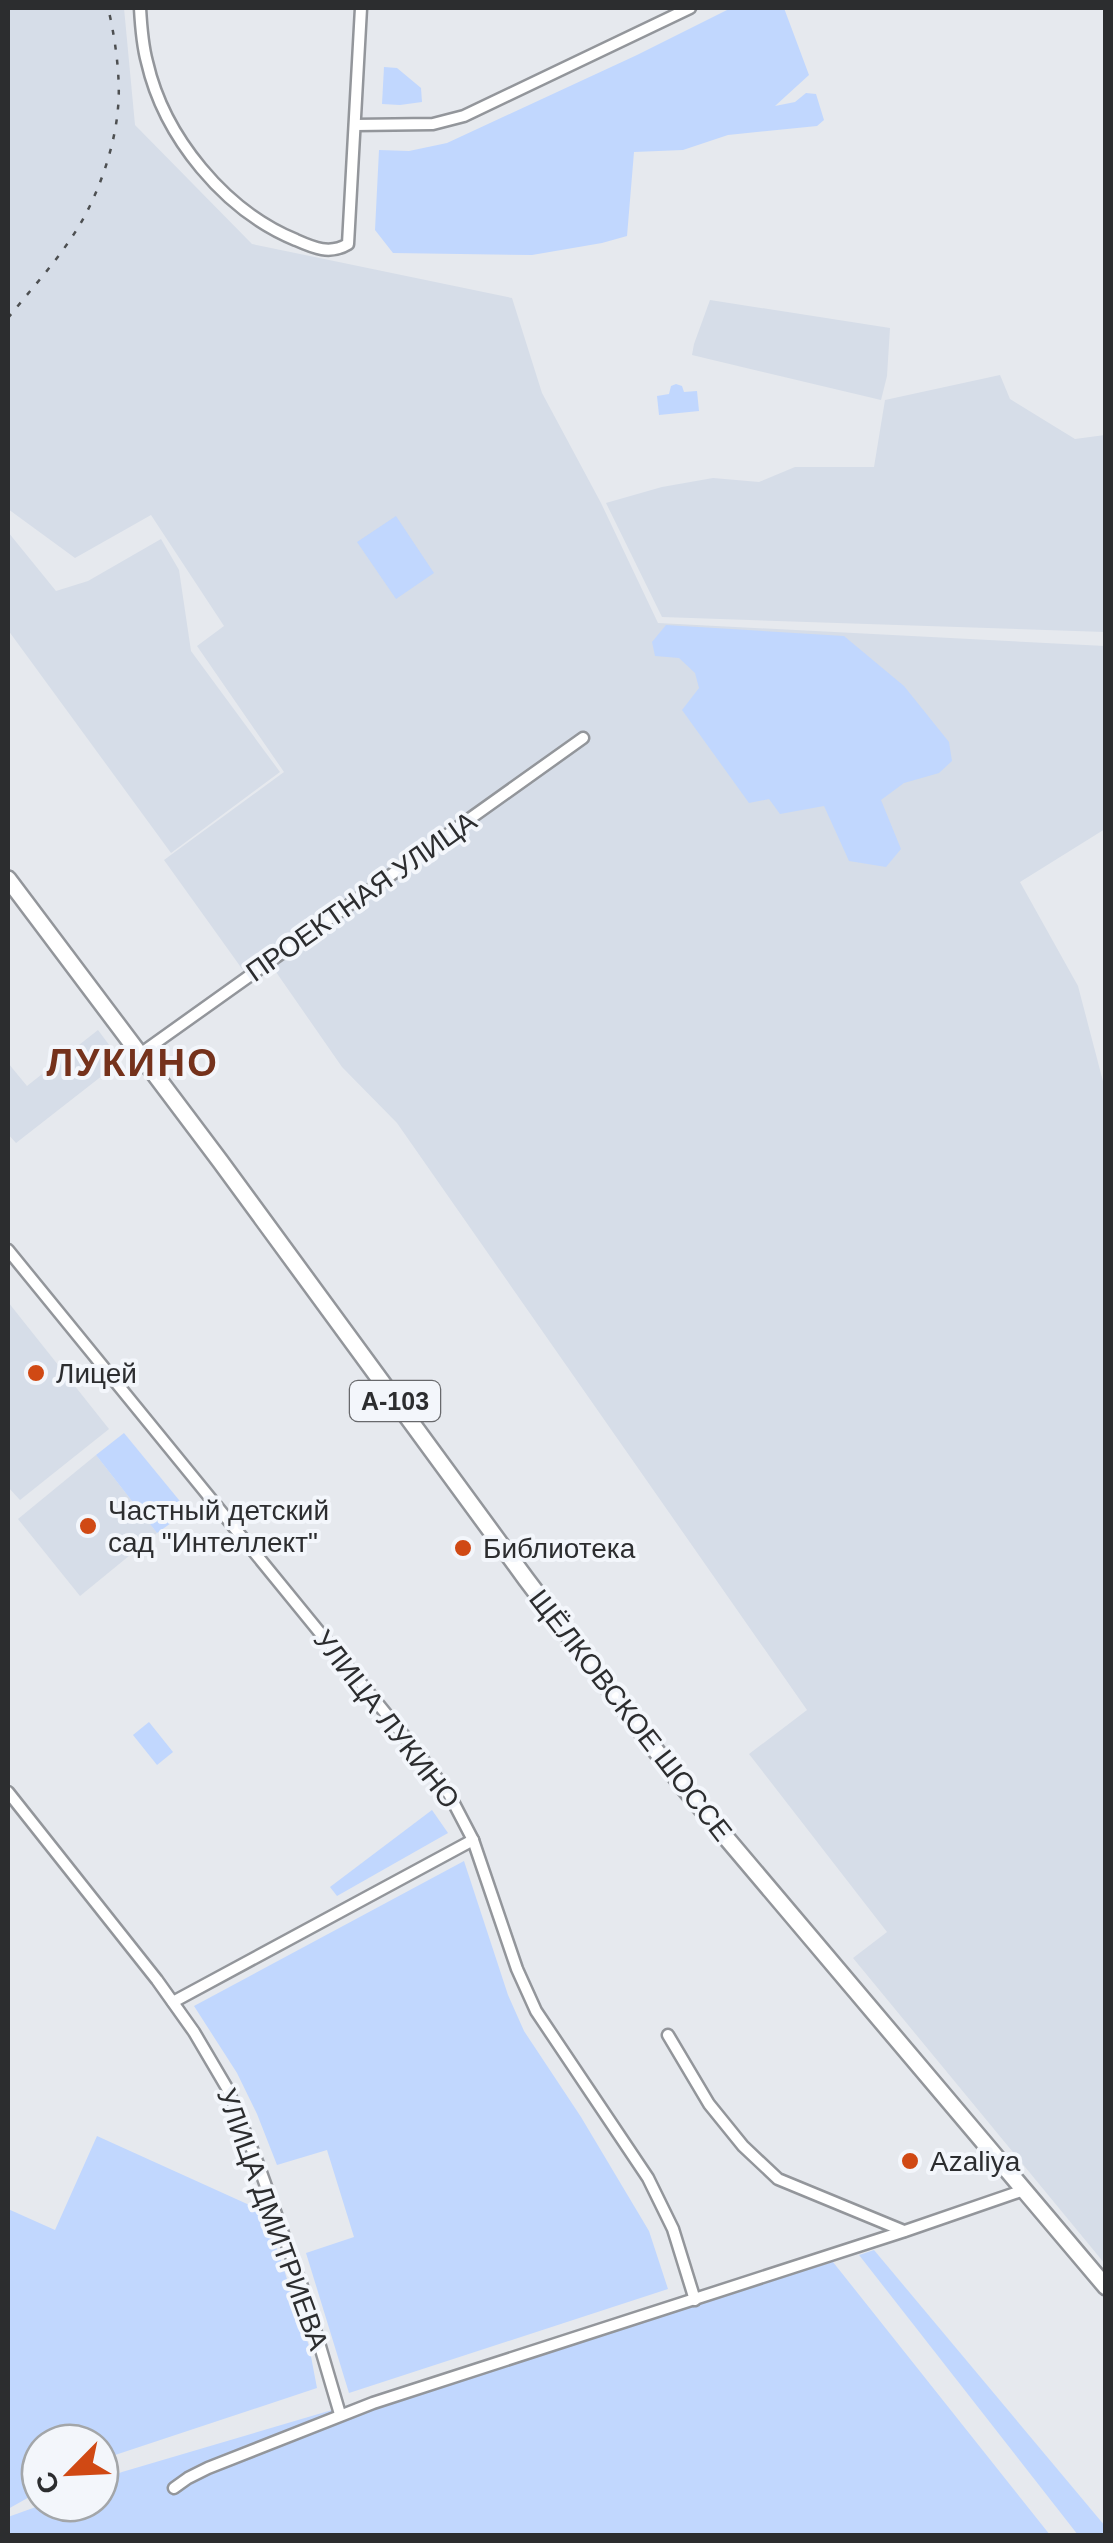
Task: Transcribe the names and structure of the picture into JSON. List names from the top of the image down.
{
  "streets": {
    "main road": ["А-103", "ЩЁЛКОВСКОЕ ШОССЕ"],
    "street": ["ПРОЕКТНАЯ УЛИЦА", "УЛИЦА ЛУКИНО", "УЛИЦА ДМИТРИЕВА"]
  },
  "crossings": [
    ["ПРОЕКТНАЯ УЛИЦА", "ЩЁЛКОВСКОЕ ШОССЕ"]
  ],
  "districts": ["ЛУКИНО"],
  "places": [
    "Лицей",
    "Частный детский сад \"Интеллект\"",
    "Библиотека",
    "Azaliya"
  ],
  "north": "bottom left"
}
